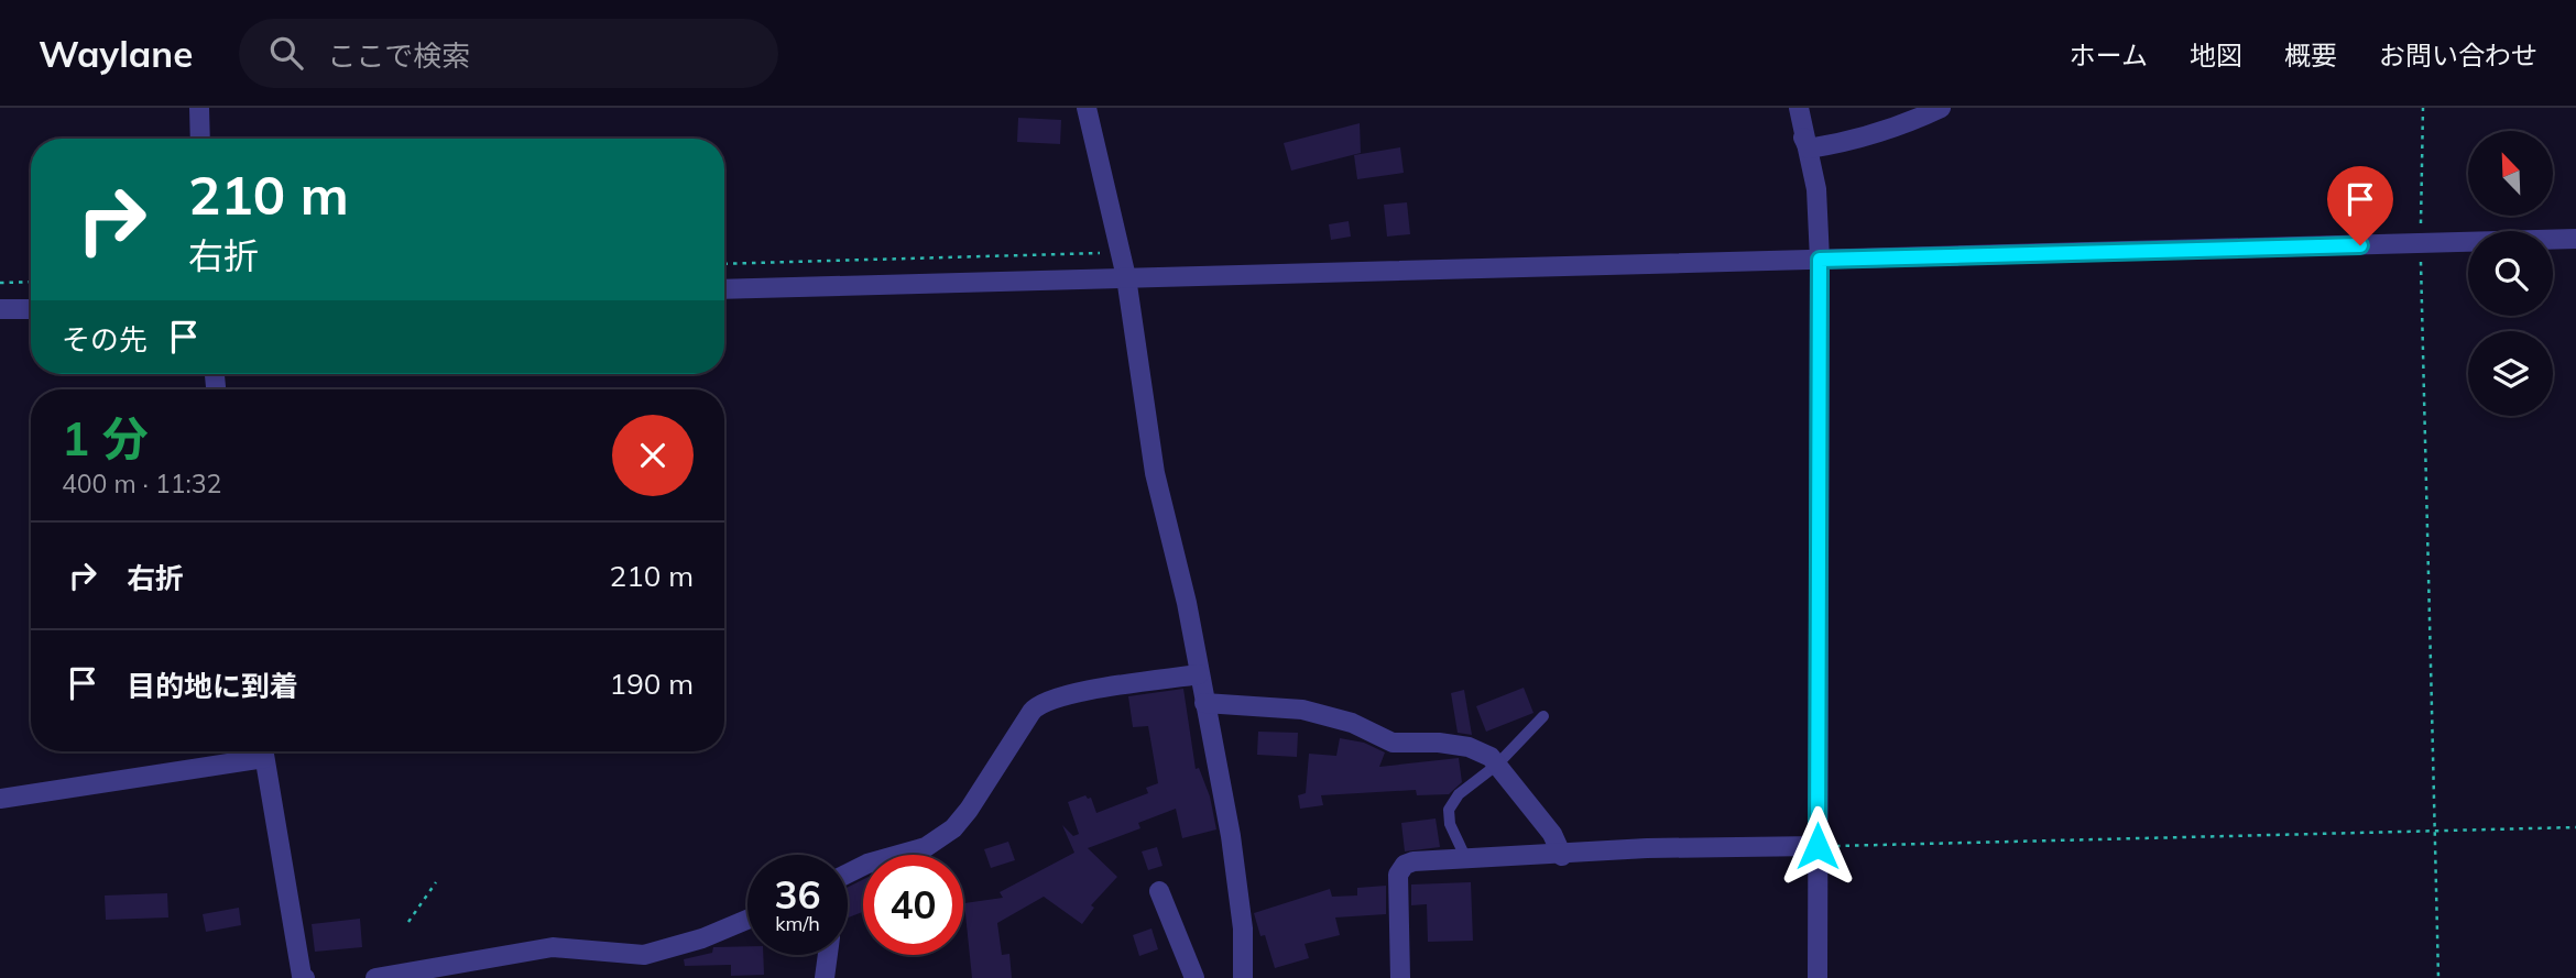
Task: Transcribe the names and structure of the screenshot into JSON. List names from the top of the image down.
{
  "north": "top left",
  "page": {
    "header": "Waylane",
    "search": "ここで検索",
    "nav": [
      "ホーム",
      "地図",
      "概要",
      "お問い合わせ"
    ],
    "turn": ["210 m", "右折"],
    "then": "その先",
    "heading": ["1 分", "400 m · 11:32"],
    "list": [
      {
        "name": "右折",
        "value": "210 m"
      },
      {
        "name": "目的地に到着",
        "value": "190 m"
      }
    ],
    "speed": "36 km/h",
    "limit": "40"
  }
}
